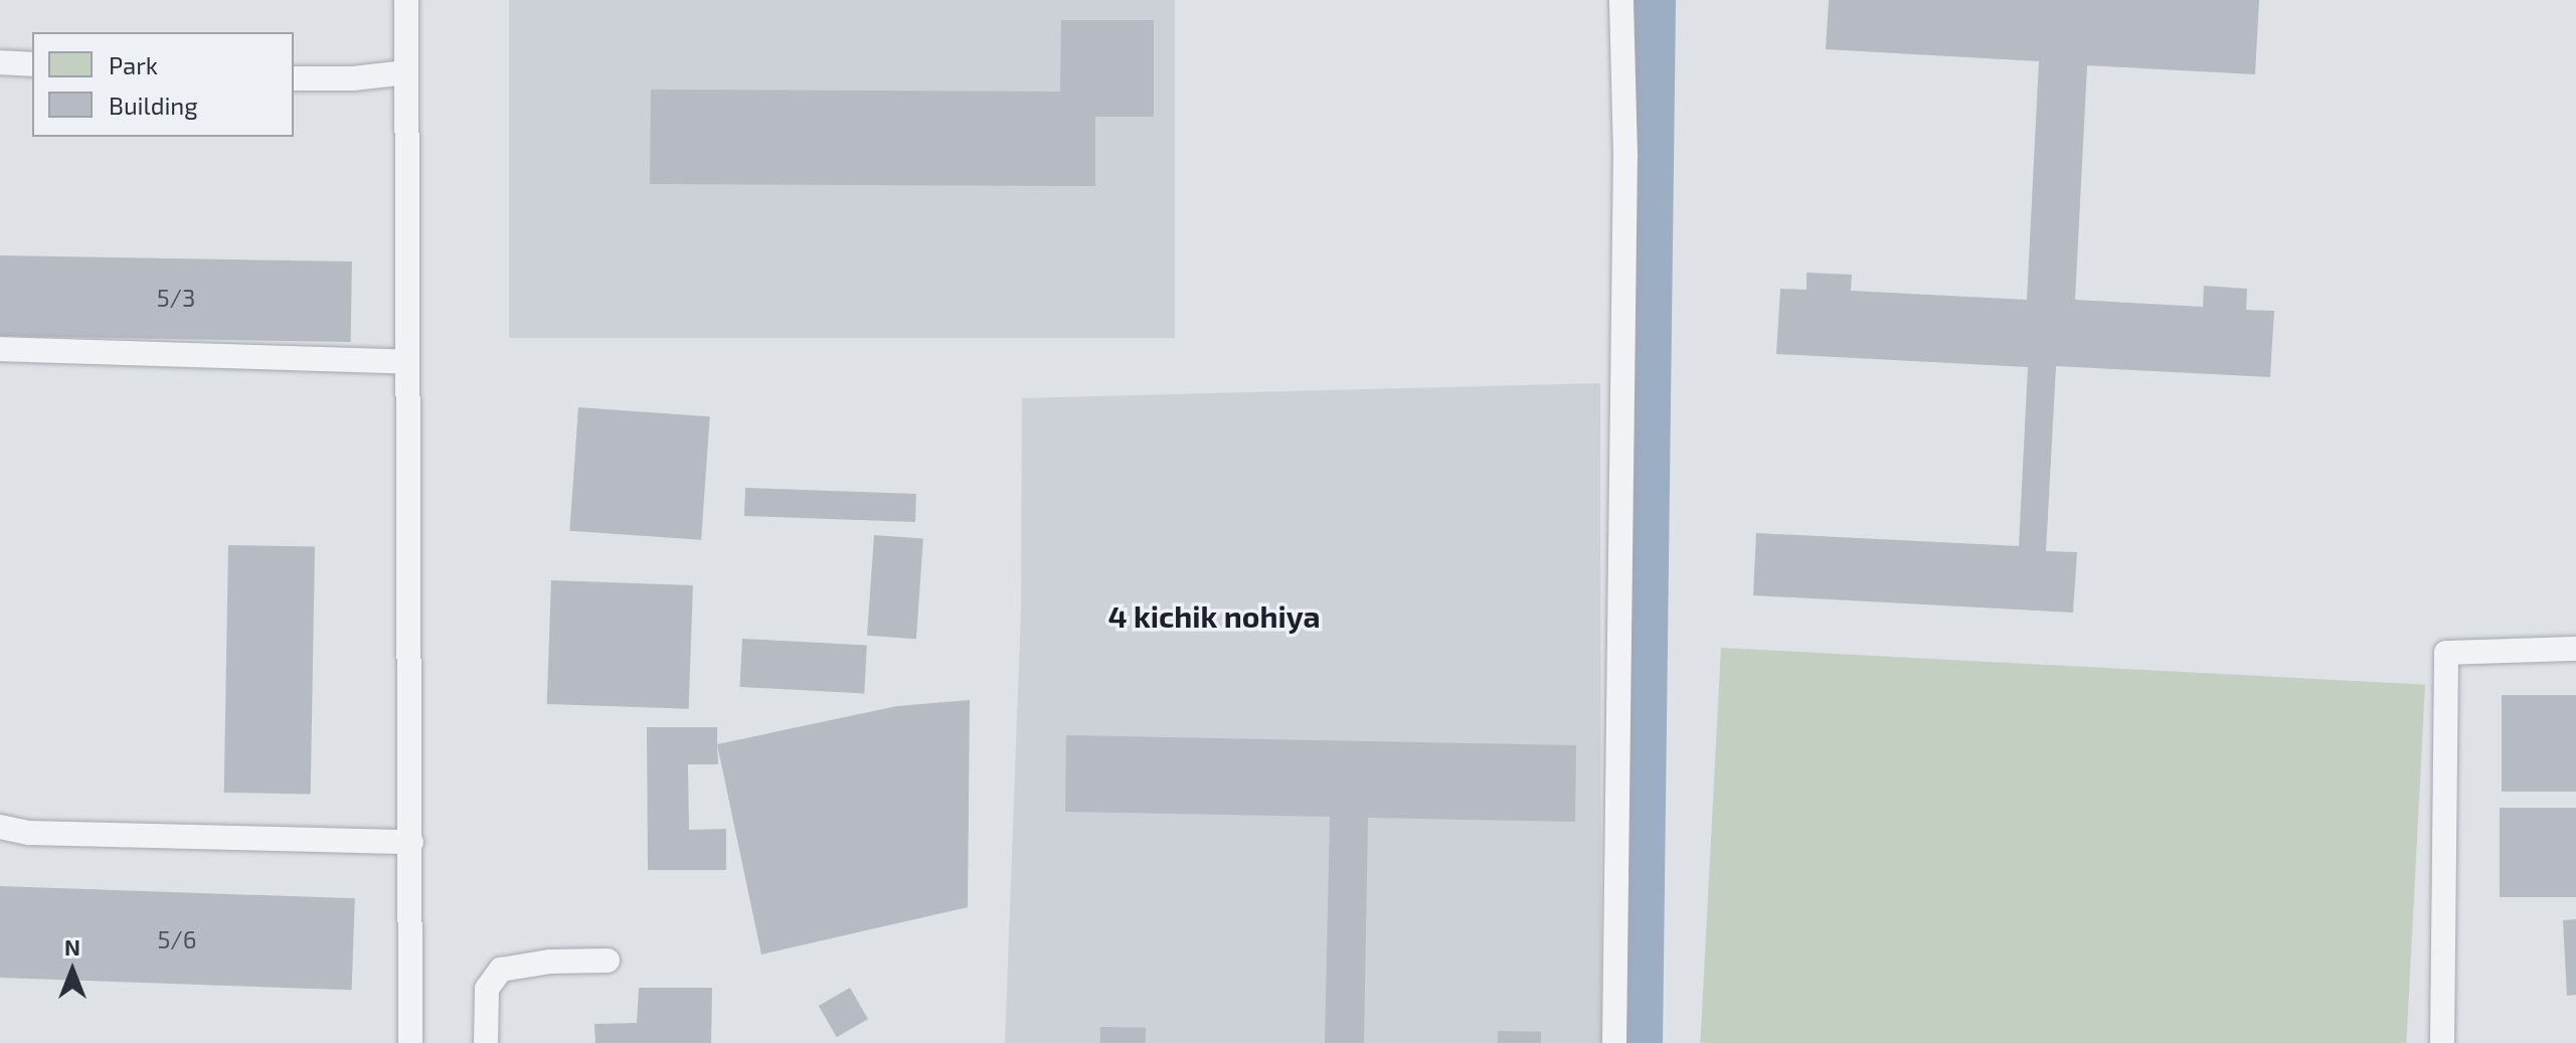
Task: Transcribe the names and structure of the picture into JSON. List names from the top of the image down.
{
  "districts": ["4 kichik nohiya"],
  "house_numbers": ["5/3", "5/6"],
  "legend": ["Park", "Building"],
  "north": "top"
}
